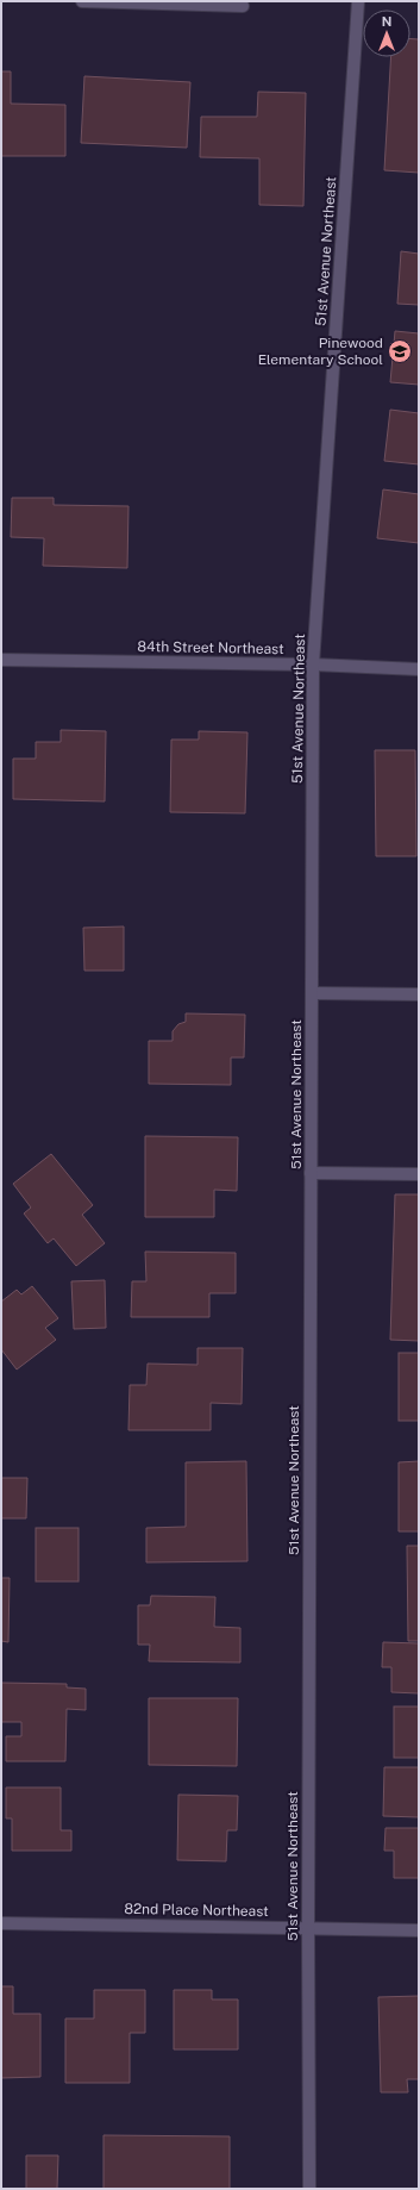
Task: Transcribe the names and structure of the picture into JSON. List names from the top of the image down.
{
  "streets": {
    "street": ["51st Avenue Northeast", "84th Street Northeast", "82nd Place Northeast"]
  },
  "crossings": [
    ["51st Avenue Northeast", "84th Street Northeast"],
    ["51st Avenue Northeast", "82nd Place Northeast"]
  ],
  "places": {
    "school or university": ["Pinewood Elementary School"]
  },
  "north": "top"
}
